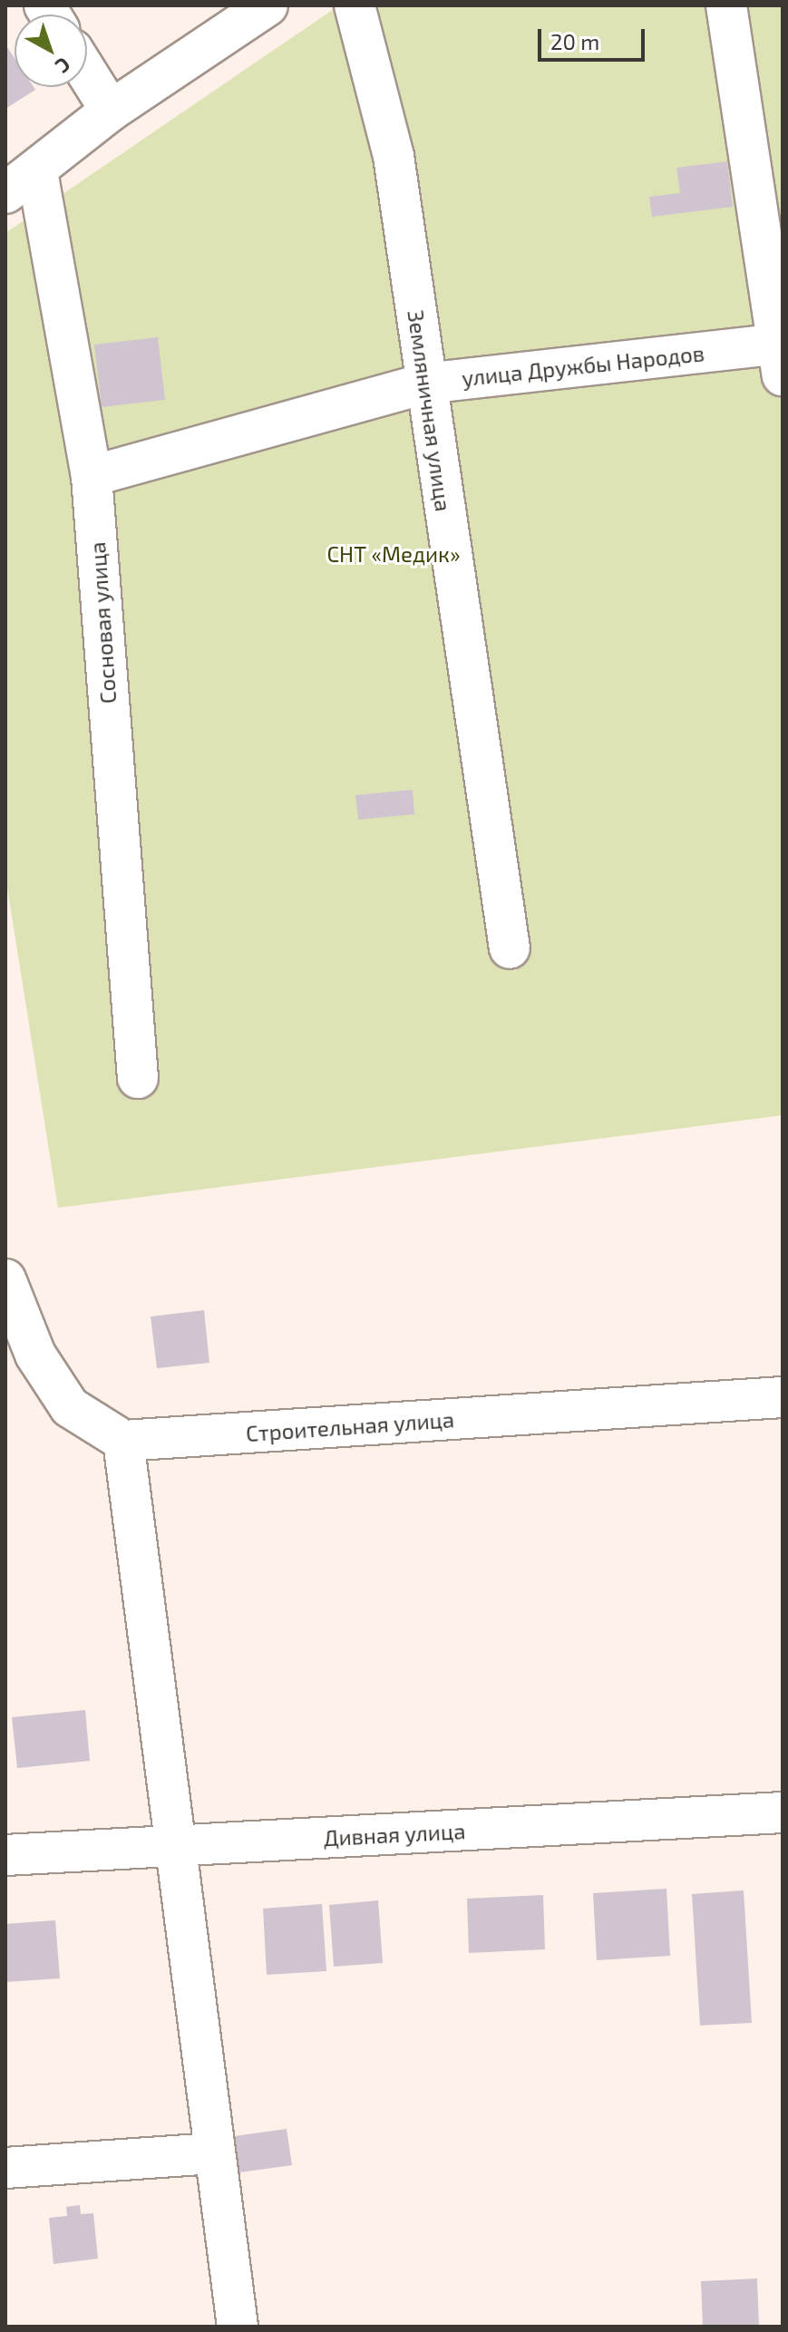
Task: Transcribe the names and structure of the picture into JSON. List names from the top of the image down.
{
  "streets": {
    "street": [
      "улица Дружбы Народов",
      "Земляничная улица",
      "Сосновая улица",
      "Строительная улица",
      "Дивная улица"
    ]
  },
  "crossings": [
    ["улица Дружбы Народов", "Земляничная улица"],
    ["улица Дружбы Народов", "Сосновая улица"]
  ],
  "parks": ["СНТ «Медик»"],
  "scale_bar": "20 m",
  "north": "bottom right"
}
